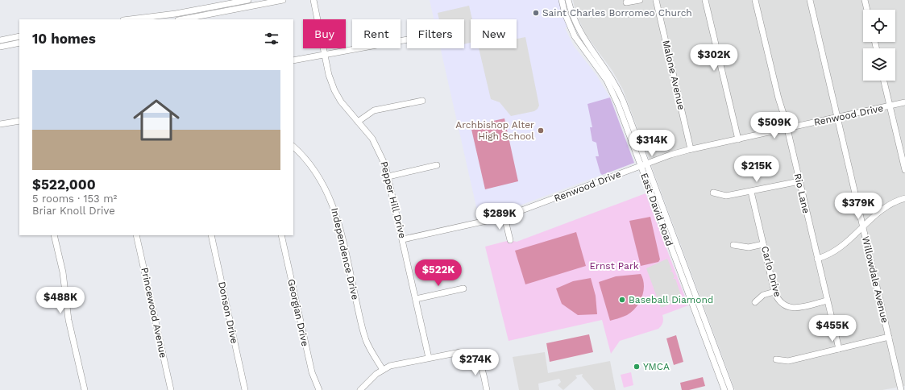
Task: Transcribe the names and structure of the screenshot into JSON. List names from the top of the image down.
{
  "streets": {
    "street": [
      "Malone Avenue",
      "Renwood Drive",
      "Rio Lane",
      "Pepper Hill Drive",
      "East David Road",
      "Independence Drive",
      "Carlo Drive",
      "Willowdale Avenue",
      "Princewood Avenue",
      "Donson Drive",
      "Georgian Drive"
    ]
  },
  "crossings": [
    ["Malone Avenue", "Renwood Drive"],
    ["Renwood Drive", "Rio Lane"],
    ["Renwood Drive", "Pepper Hill Drive"],
    ["Renwood Drive", "East David Road"],
    ["Renwood Drive", "Willowdale Avenue"],
    ["Rio Lane", "Carlo Drive"]
  ],
  "parks": ["Ernst Park"],
  "places": [
    "Saint Charles Borromeo Church",
    "Archbishop Alter High School",
    "Baseball Diamond",
    "YMCA"
  ],
  "page": {
    "chip": [
      "Buy",
      "Rent",
      "Filters",
      "New"
    ],
    "heading": "10 homes",
    "price": [
      "$302K",
      "$509K",
      "$314K",
      "$215K",
      "$379K",
      "$289K",
      "$522K",
      "$488K",
      "$455K",
      "$274K"
    ],
    "list": [
      {
        "name": "$522,000",
        "note": "5 rooms · 153 m² · Briar Knoll Drive"
      }
    ]
  }
}
